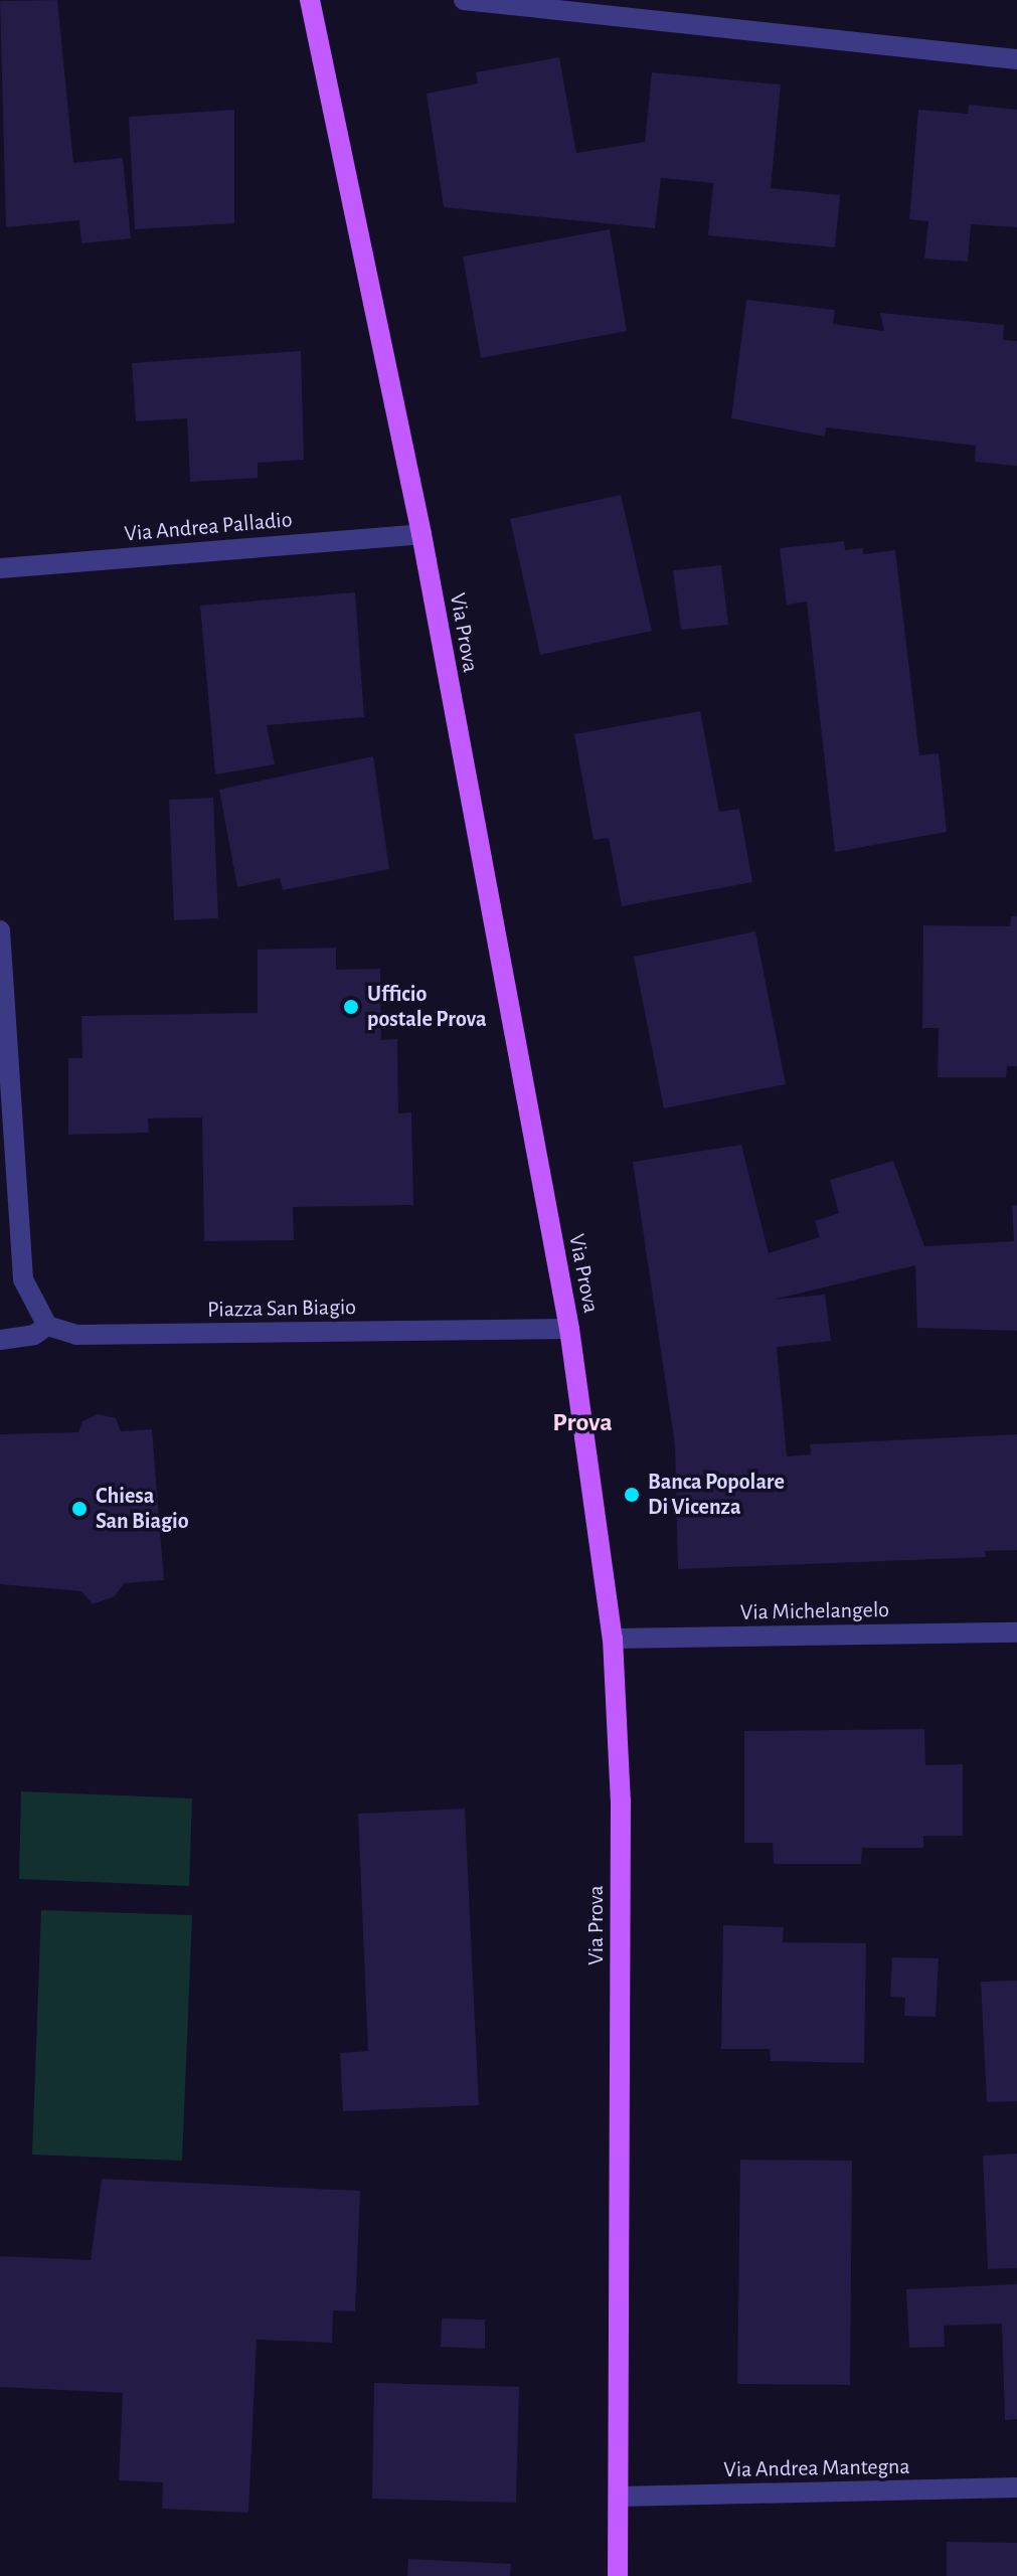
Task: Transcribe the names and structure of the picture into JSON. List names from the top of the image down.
{
  "streets": {
    "main road": ["Via Prova"],
    "street": [
      "Via Andrea Palladio",
      "Piazza San Biagio",
      "Via Michelangelo",
      "Via Andrea Mantegna"
    ]
  },
  "crossings": [
    ["Via Andrea Palladio", "Via Prova"],
    ["Via Prova", "Piazza San Biagio"],
    ["Via Prova", "Via Michelangelo"],
    ["Via Prova", "Via Andrea Mantegna"]
  ],
  "districts": ["Prova"],
  "places": ["Ufficio postale Prova", "Banca Popolare Di Vicenza", "Chiesa San Biagio"]
}
